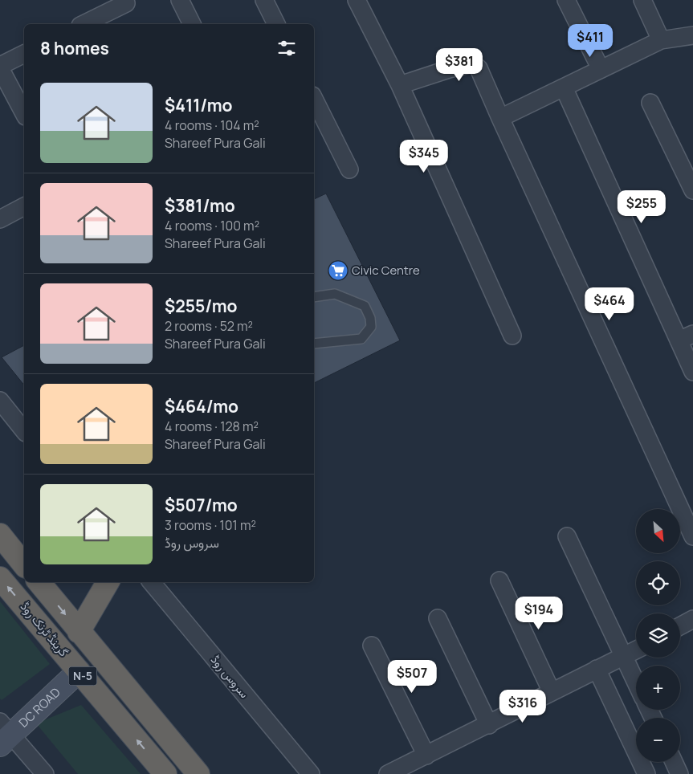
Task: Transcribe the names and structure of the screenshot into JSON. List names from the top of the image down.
{
  "streets": {
    "highway": ["گرینڈ ٹرنک روڈ", "N-5"],
    "main road": ["DC ROAD"],
    "street": ["سروس روڈ"]
  },
  "crossings": [
    ["گرینڈ ٹرنک روڈ", "DC ROAD"]
  ],
  "places": {
    "supermarket": ["Civic Centre"]
  },
  "north": "bottom right",
  "page": {
    "price": [
      "$411",
      "$381",
      "$345",
      "$255",
      "$464",
      "$194",
      "$507",
      "$316"
    ],
    "heading": "8 homes",
    "list": [
      {
        "name": "$411/mo",
        "note": "4 rooms · 104 m² · Shareef Pura Gali"
      },
      {
        "name": "$381/mo",
        "note": "4 rooms · 100 m² · Shareef Pura Gali"
      },
      {
        "name": "$255/mo",
        "note": "2 rooms · 52 m² · Shareef Pura Gali"
      },
      {
        "name": "$464/mo",
        "note": "4 rooms · 128 m² · Shareef Pura Gali"
      },
      {
        "name": "$507/mo",
        "note": "3 rooms · 101 m² · سروس روڈ"
      }
    ],
    "map_buttons": ["+", "−"]
  }
}
